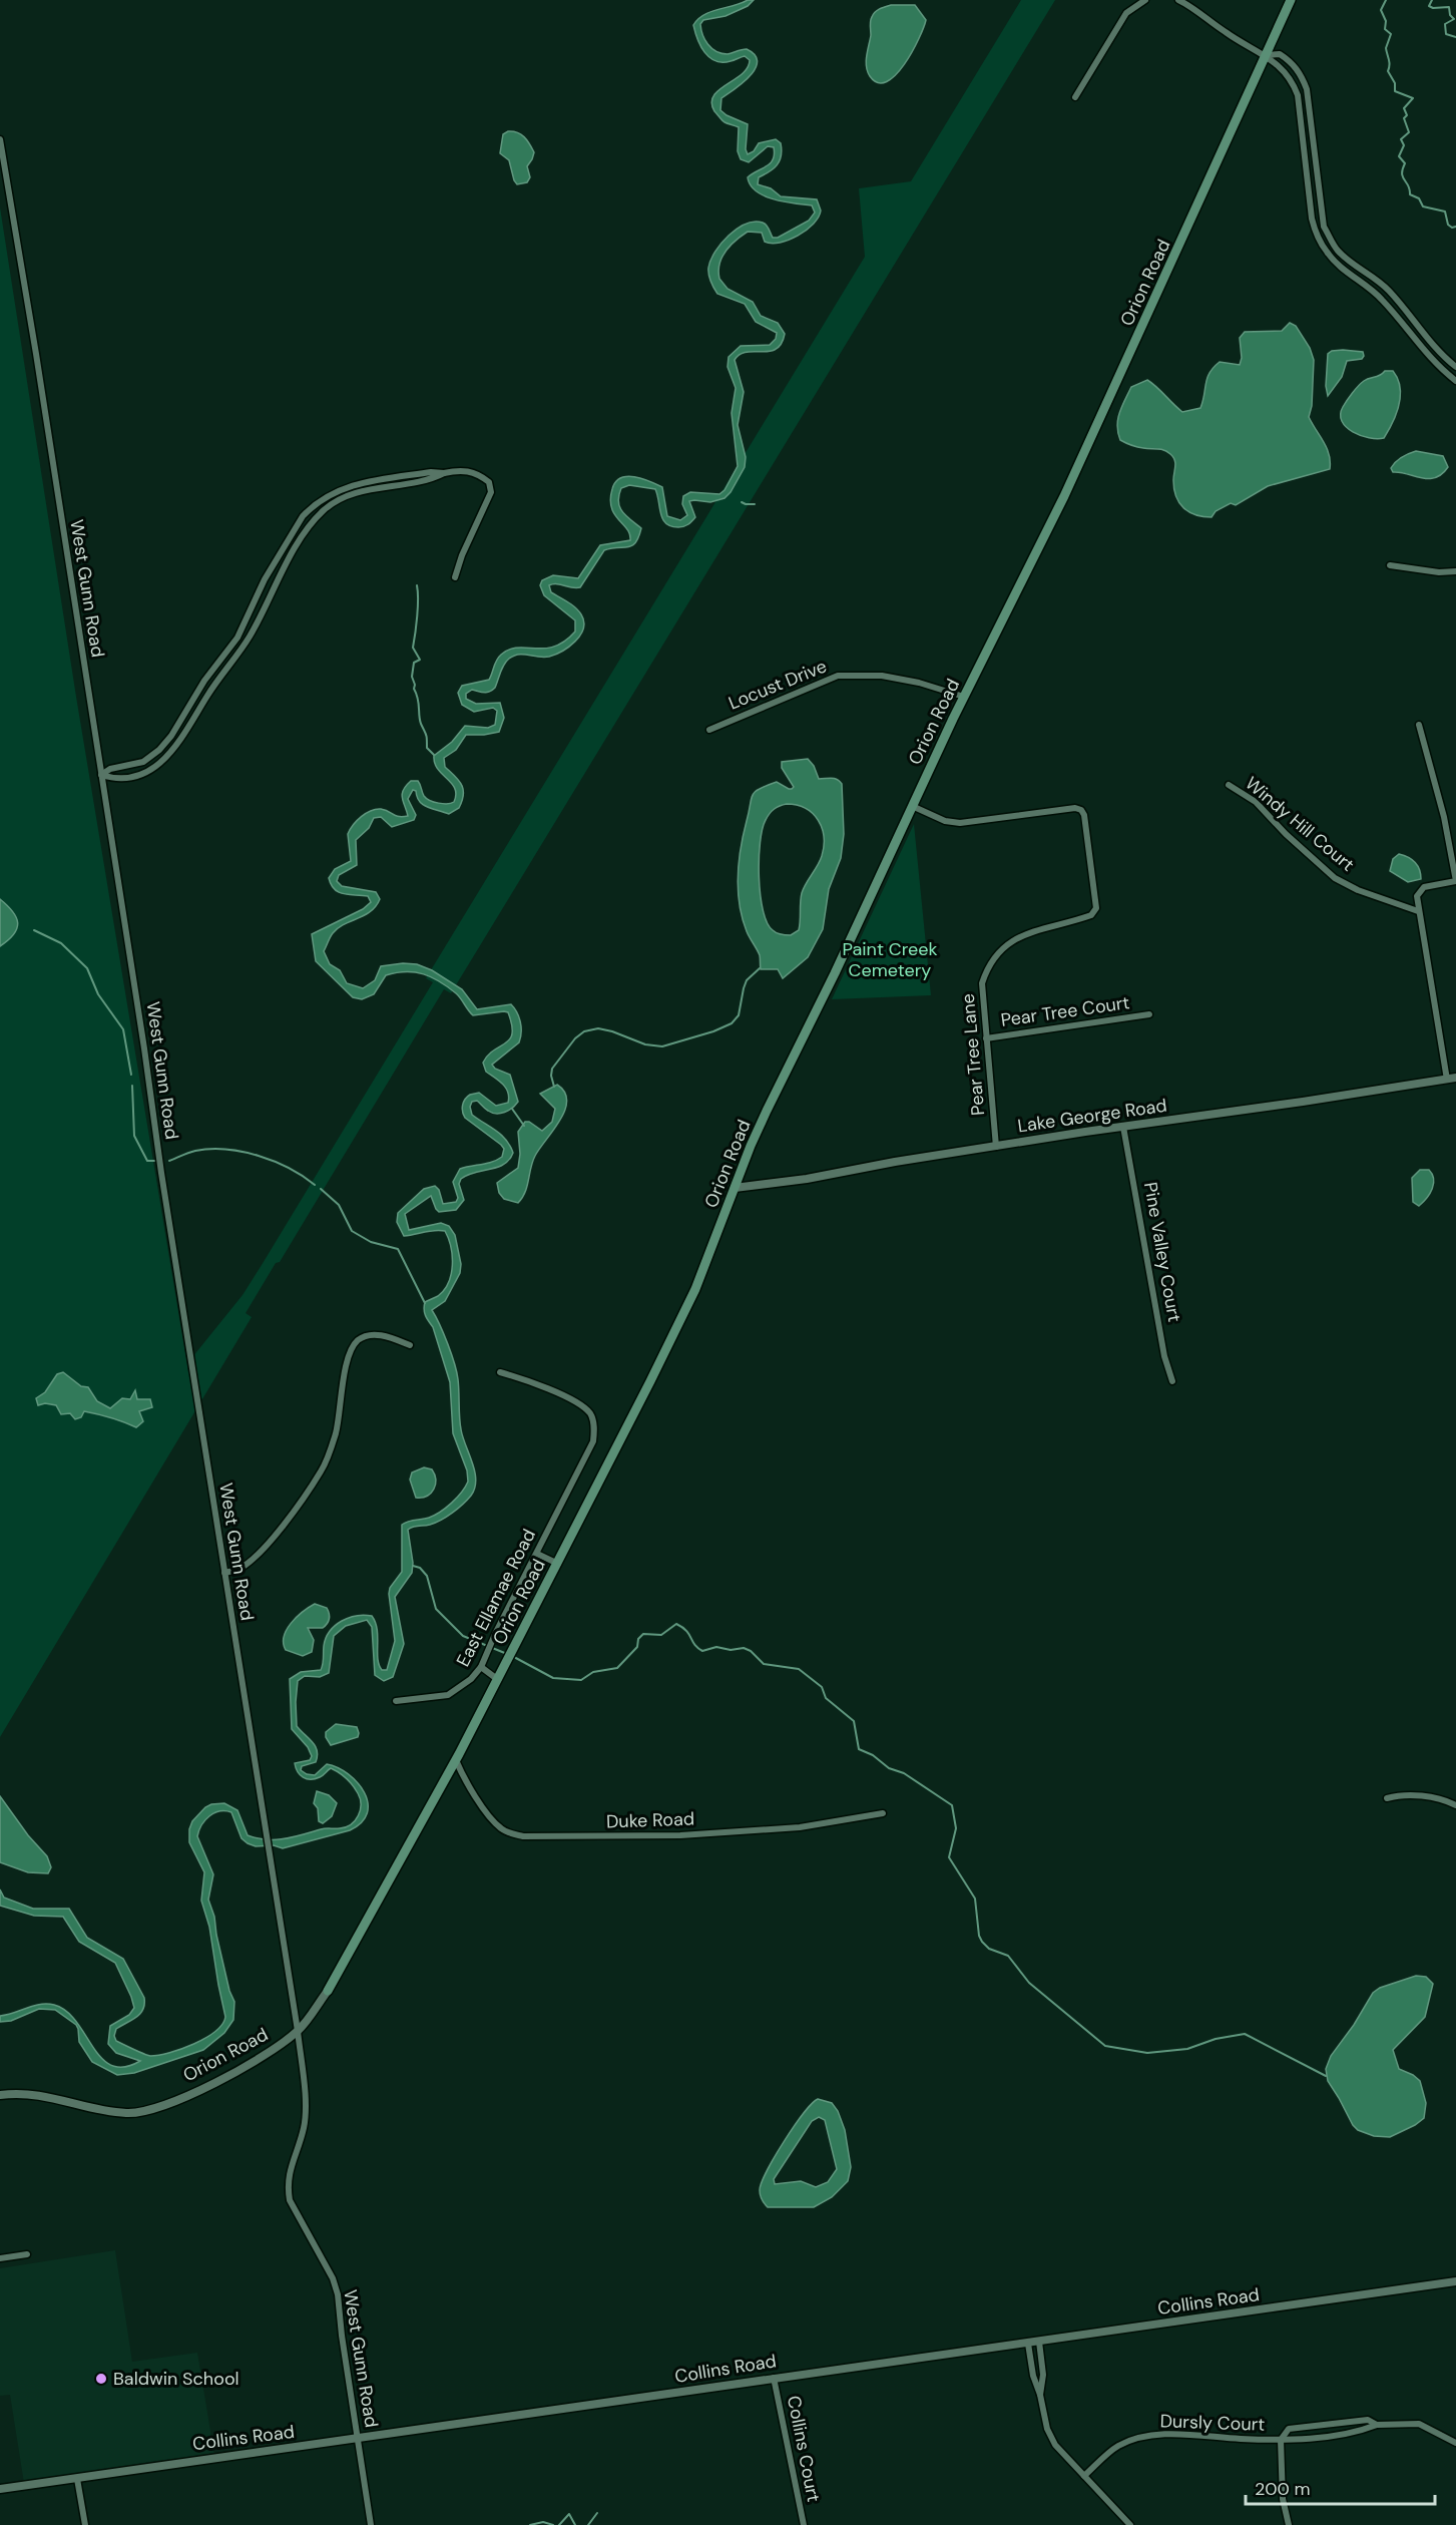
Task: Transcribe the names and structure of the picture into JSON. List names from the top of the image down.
{
  "streets": {
    "main road": ["Orion Road"],
    "street": [
      "West Gunn Road",
      "Locust Drive",
      "Windy Hill Court",
      "Pear Tree Court",
      "Pear Tree Lane",
      "Lake George Road",
      "Pine Valley Court",
      "East Ellamae Road",
      "Duke Road",
      "Collins Road",
      "Dursly Court",
      "Collins Court"
    ]
  },
  "crossings": [
    ["Orion Road", "West Gunn Road"],
    ["Orion Road", "Locust Drive"],
    ["Orion Road", "Pear Tree Lane"],
    ["Orion Road", "Lake George Road"],
    ["Orion Road", "Duke Road"],
    ["West Gunn Road", "Collins Road"],
    ["Pear Tree Court", "Pear Tree Lane"],
    ["Pear Tree Lane", "Lake George Road"],
    ["Lake George Road", "Pine Valley Court"],
    ["Collins Road", "Collins Court"]
  ],
  "parks": ["Paint Creek Cemetery"],
  "places": ["Baldwin School"],
  "scale_bar": "200 m"
}
